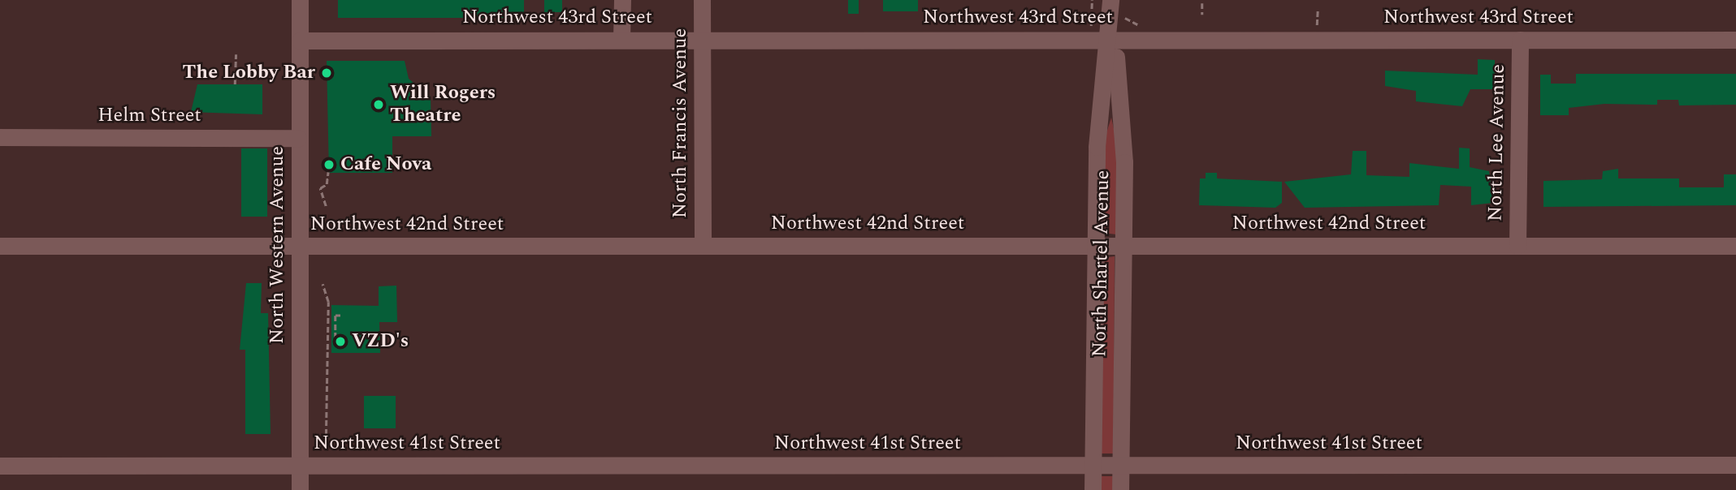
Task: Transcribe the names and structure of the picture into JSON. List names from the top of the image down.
{
  "streets": {
    "street": [
      "Northwest 43rd Street",
      "Helm Street",
      "North Francis Avenue",
      "North Lee Avenue",
      "Northwest 42nd Street",
      "North Western Avenue",
      "North Shartel Avenue",
      "Northwest 41st Street"
    ]
  },
  "crossings": [
    ["Northwest 43rd Street", "North Francis Avenue"],
    ["Northwest 43rd Street", "North Lee Avenue"],
    ["Northwest 43rd Street", "North Western Avenue"],
    ["Northwest 43rd Street", "North Shartel Avenue"],
    ["Helm Street", "North Western Avenue"],
    ["North Francis Avenue", "Northwest 42nd Street"],
    ["North Lee Avenue", "Northwest 42nd Street"],
    ["Northwest 42nd Street", "North Western Avenue"],
    ["Northwest 42nd Street", "North Shartel Avenue"],
    ["North Western Avenue", "Northwest 41st Street"],
    ["North Shartel Avenue", "Northwest 41st Street"]
  ],
  "places": [
    "The Lobby Bar",
    "Will Rogers Theatre",
    "Cafe Nova",
    "VZD's"
  ]
}
